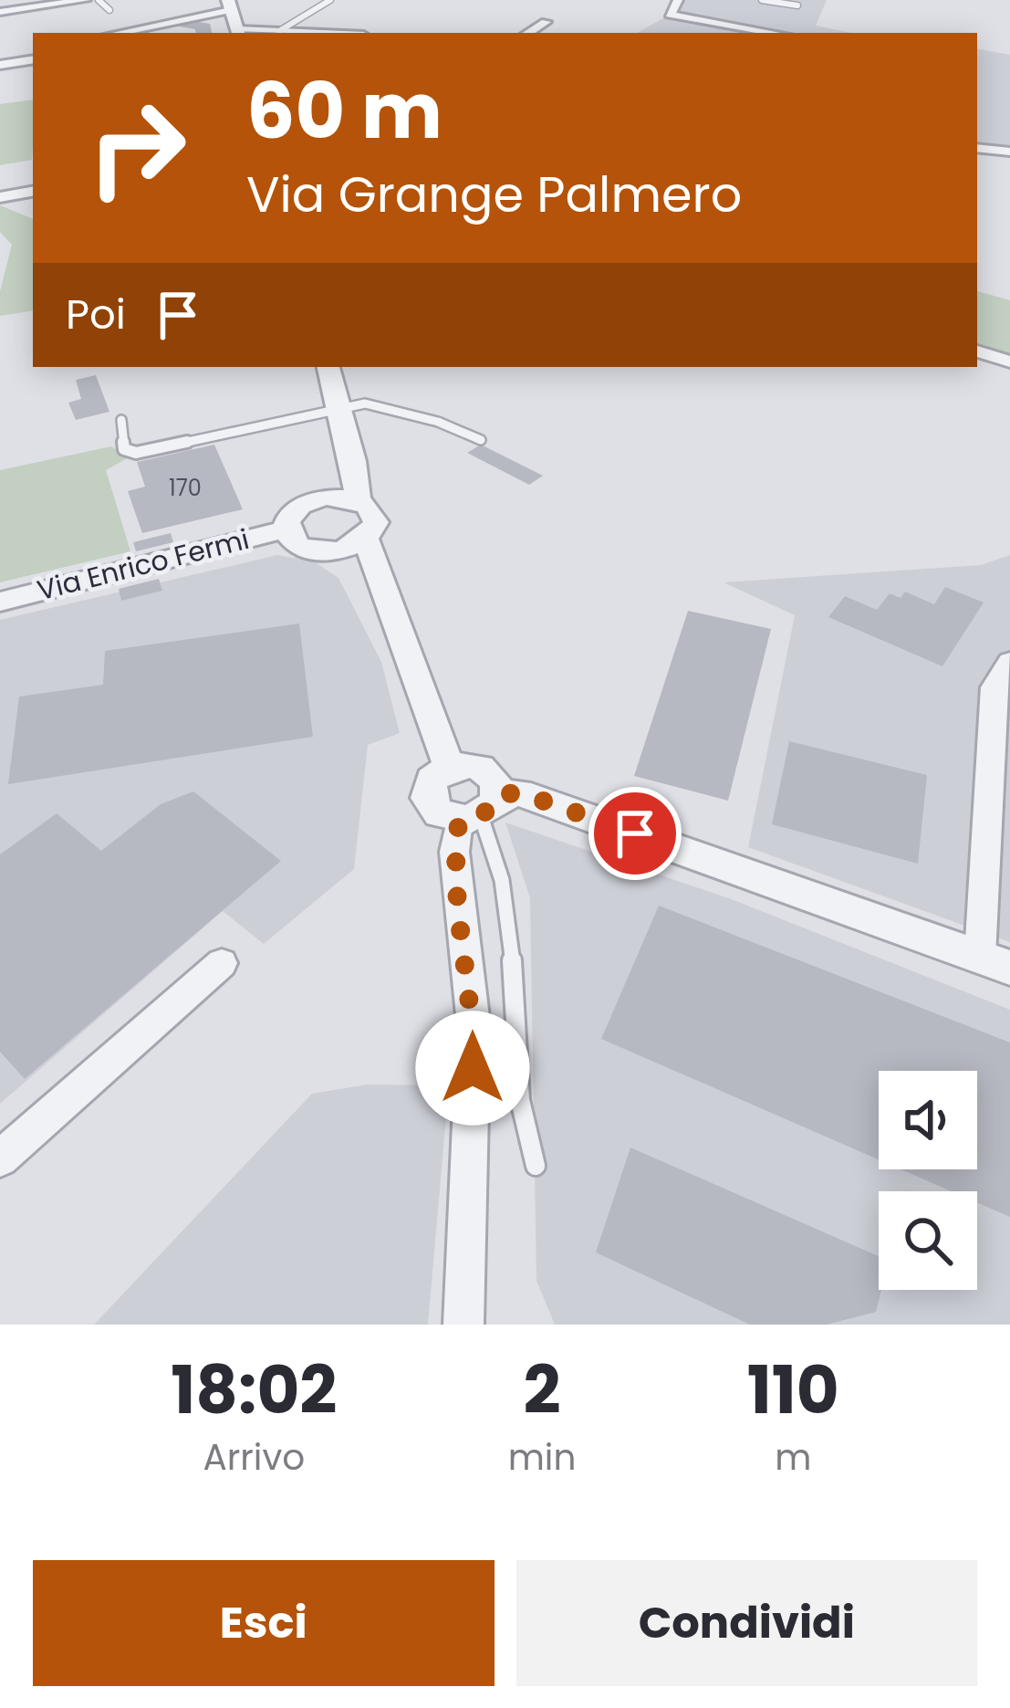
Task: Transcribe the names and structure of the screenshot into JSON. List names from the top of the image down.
{
  "streets": {
    "street": ["Via Enrico Fermi"]
  },
  "house_numbers": ["170"],
  "page": {
    "turn": ["60 m", "Via Grange Palmero"],
    "then": "Poi",
    "eta": [
      "18:02",
      "Arrivo",
      "2",
      "min",
      "110",
      "m"
    ],
    "buttons": ["Esci", "Condividi"]
  }
}
